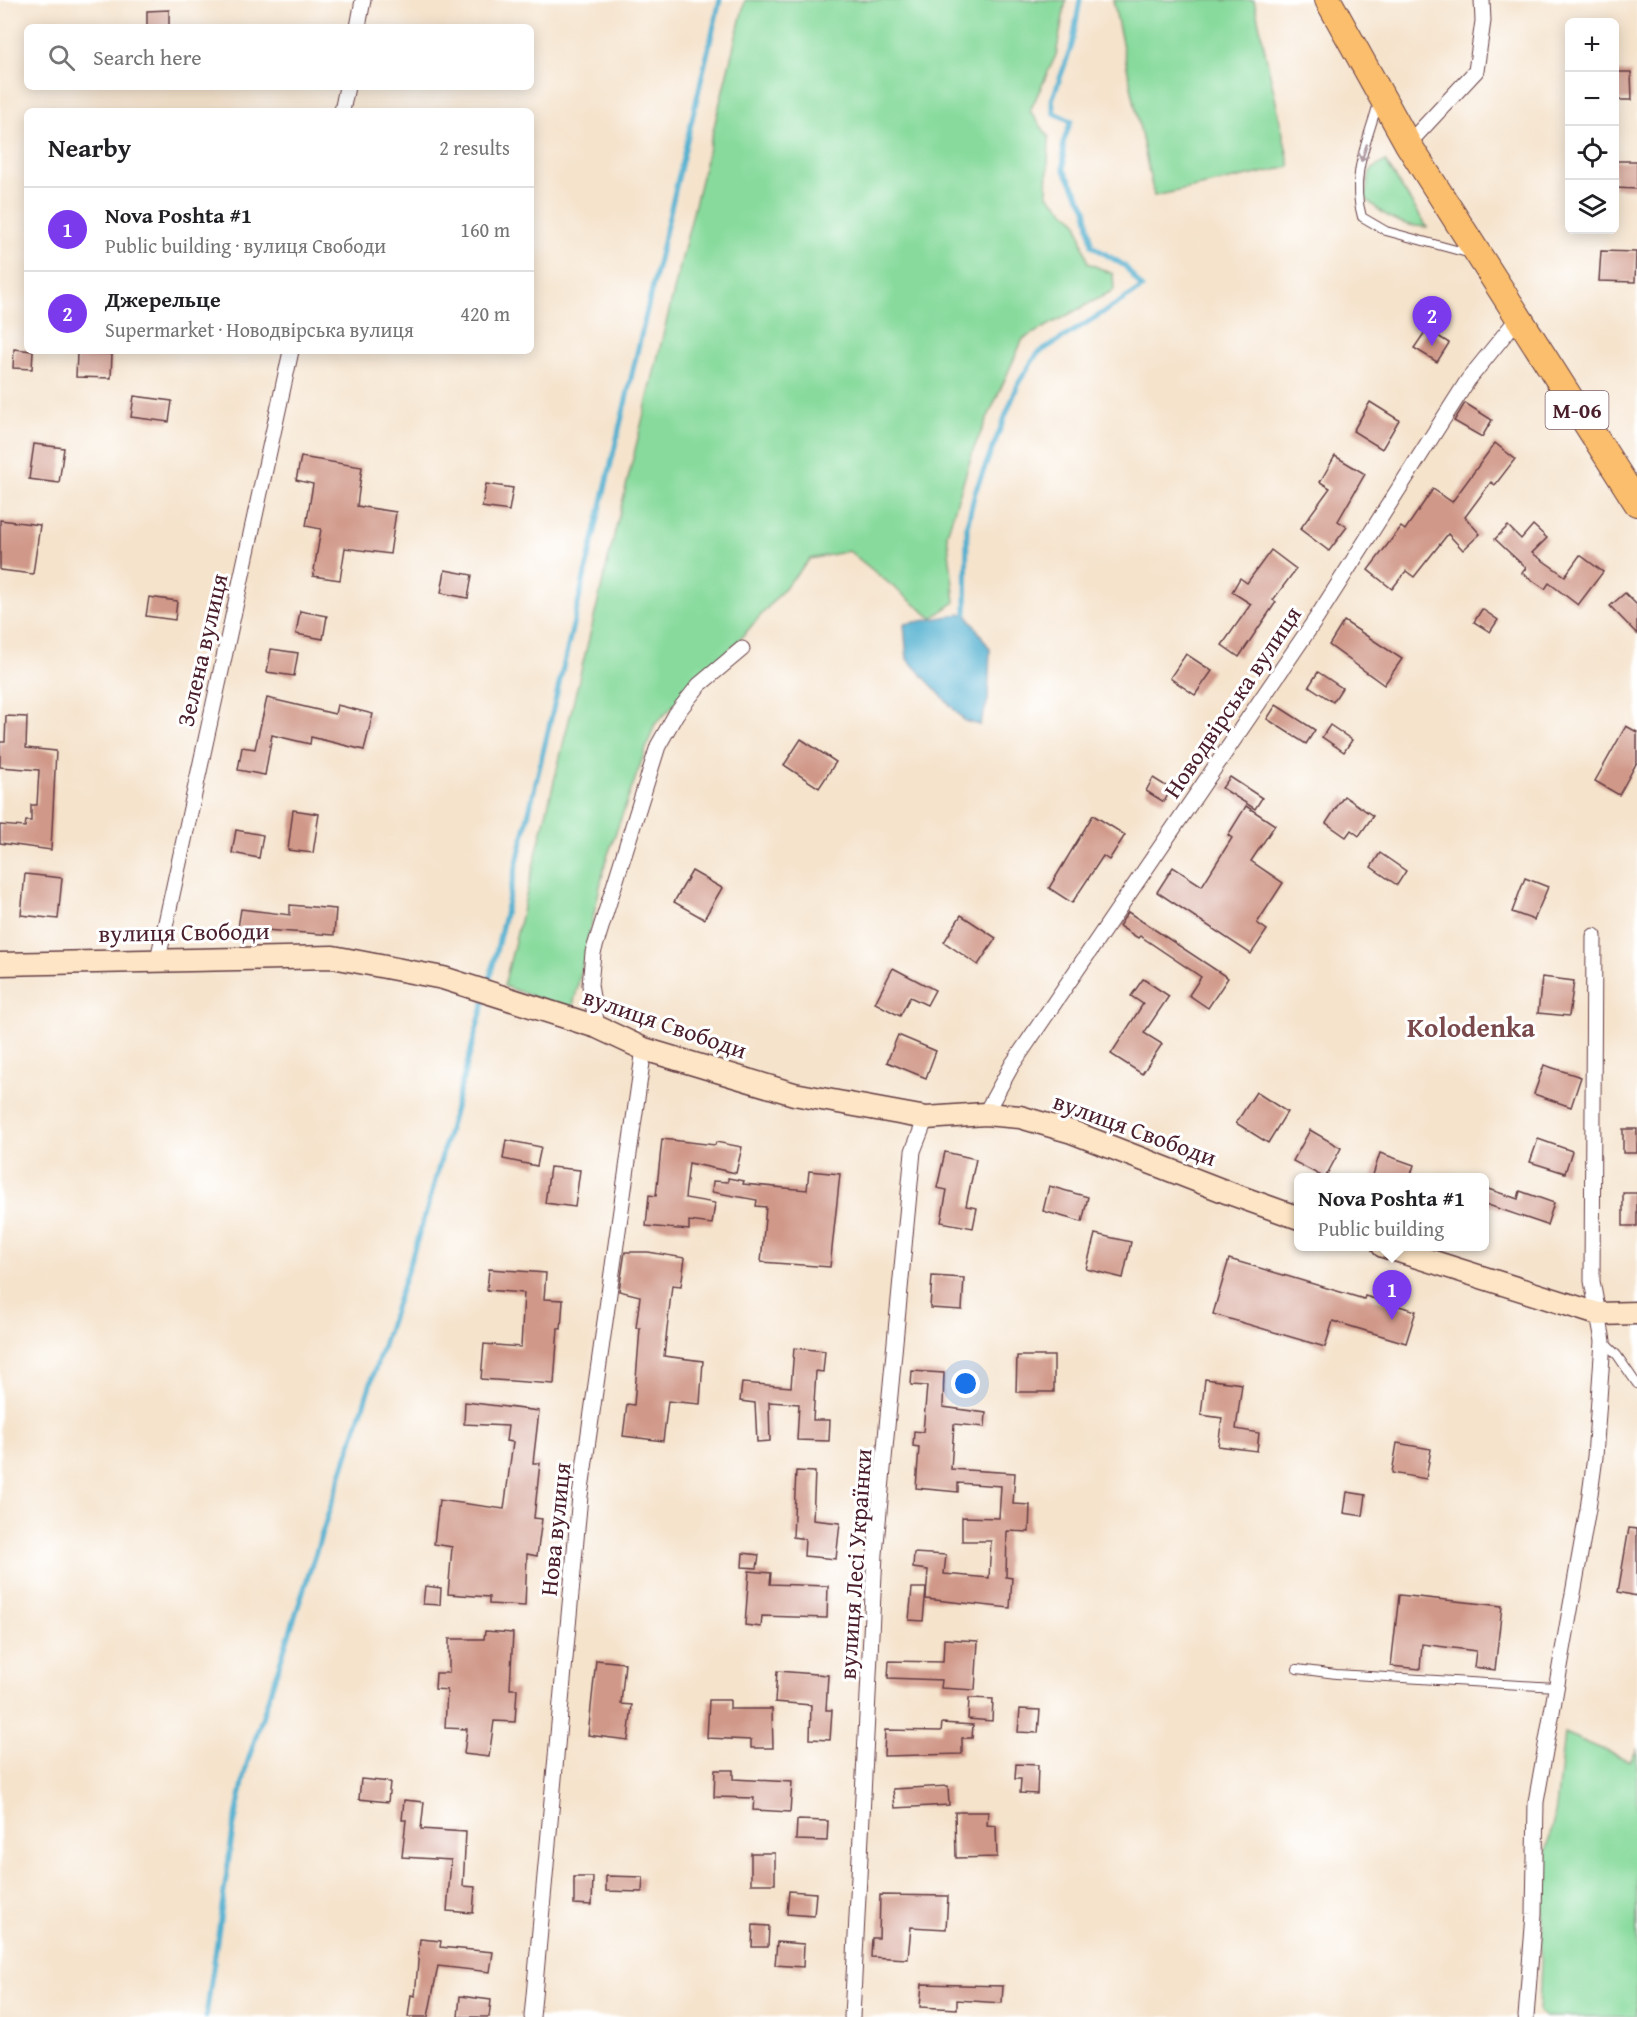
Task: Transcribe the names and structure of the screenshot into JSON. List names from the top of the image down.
{
  "streets": {
    "highway": ["М-06"],
    "main road": ["вулиця Свободи"],
    "street": [
      "Зелена вулиця",
      "Новодвірська вулиця",
      "Нова вулиця",
      "вулиця Лесі Українки"
    ]
  },
  "crossings": [
    ["М-06", "Новодвірська вулиця"],
    ["Зелена вулиця", "вулиця Свободи"],
    ["Новодвірська вулиця", "вулиця Свободи"],
    ["вулиця Свободи", "Нова вулиця"],
    ["вулиця Свободи", "вулиця Лесі Українки"]
  ],
  "districts": ["Kolodenka"],
  "page": {
    "map_buttons": ["+", "−"],
    "search": "Search here",
    "heading": ["Nearby", "2 results"],
    "list": [
      {
        "mark": "1",
        "name": "Nova Poshta #1",
        "note": "Public building · вулиця Свободи",
        "value": "160 m"
      },
      {
        "mark": "2",
        "name": "Джерельце",
        "note": "Supermarket · Новодвірська вулиця",
        "value": "420 m"
      }
    ],
    "pins": ["2", "1"],
    "popup": ["Nova Poshta #1", "Public building"]
  }
}
